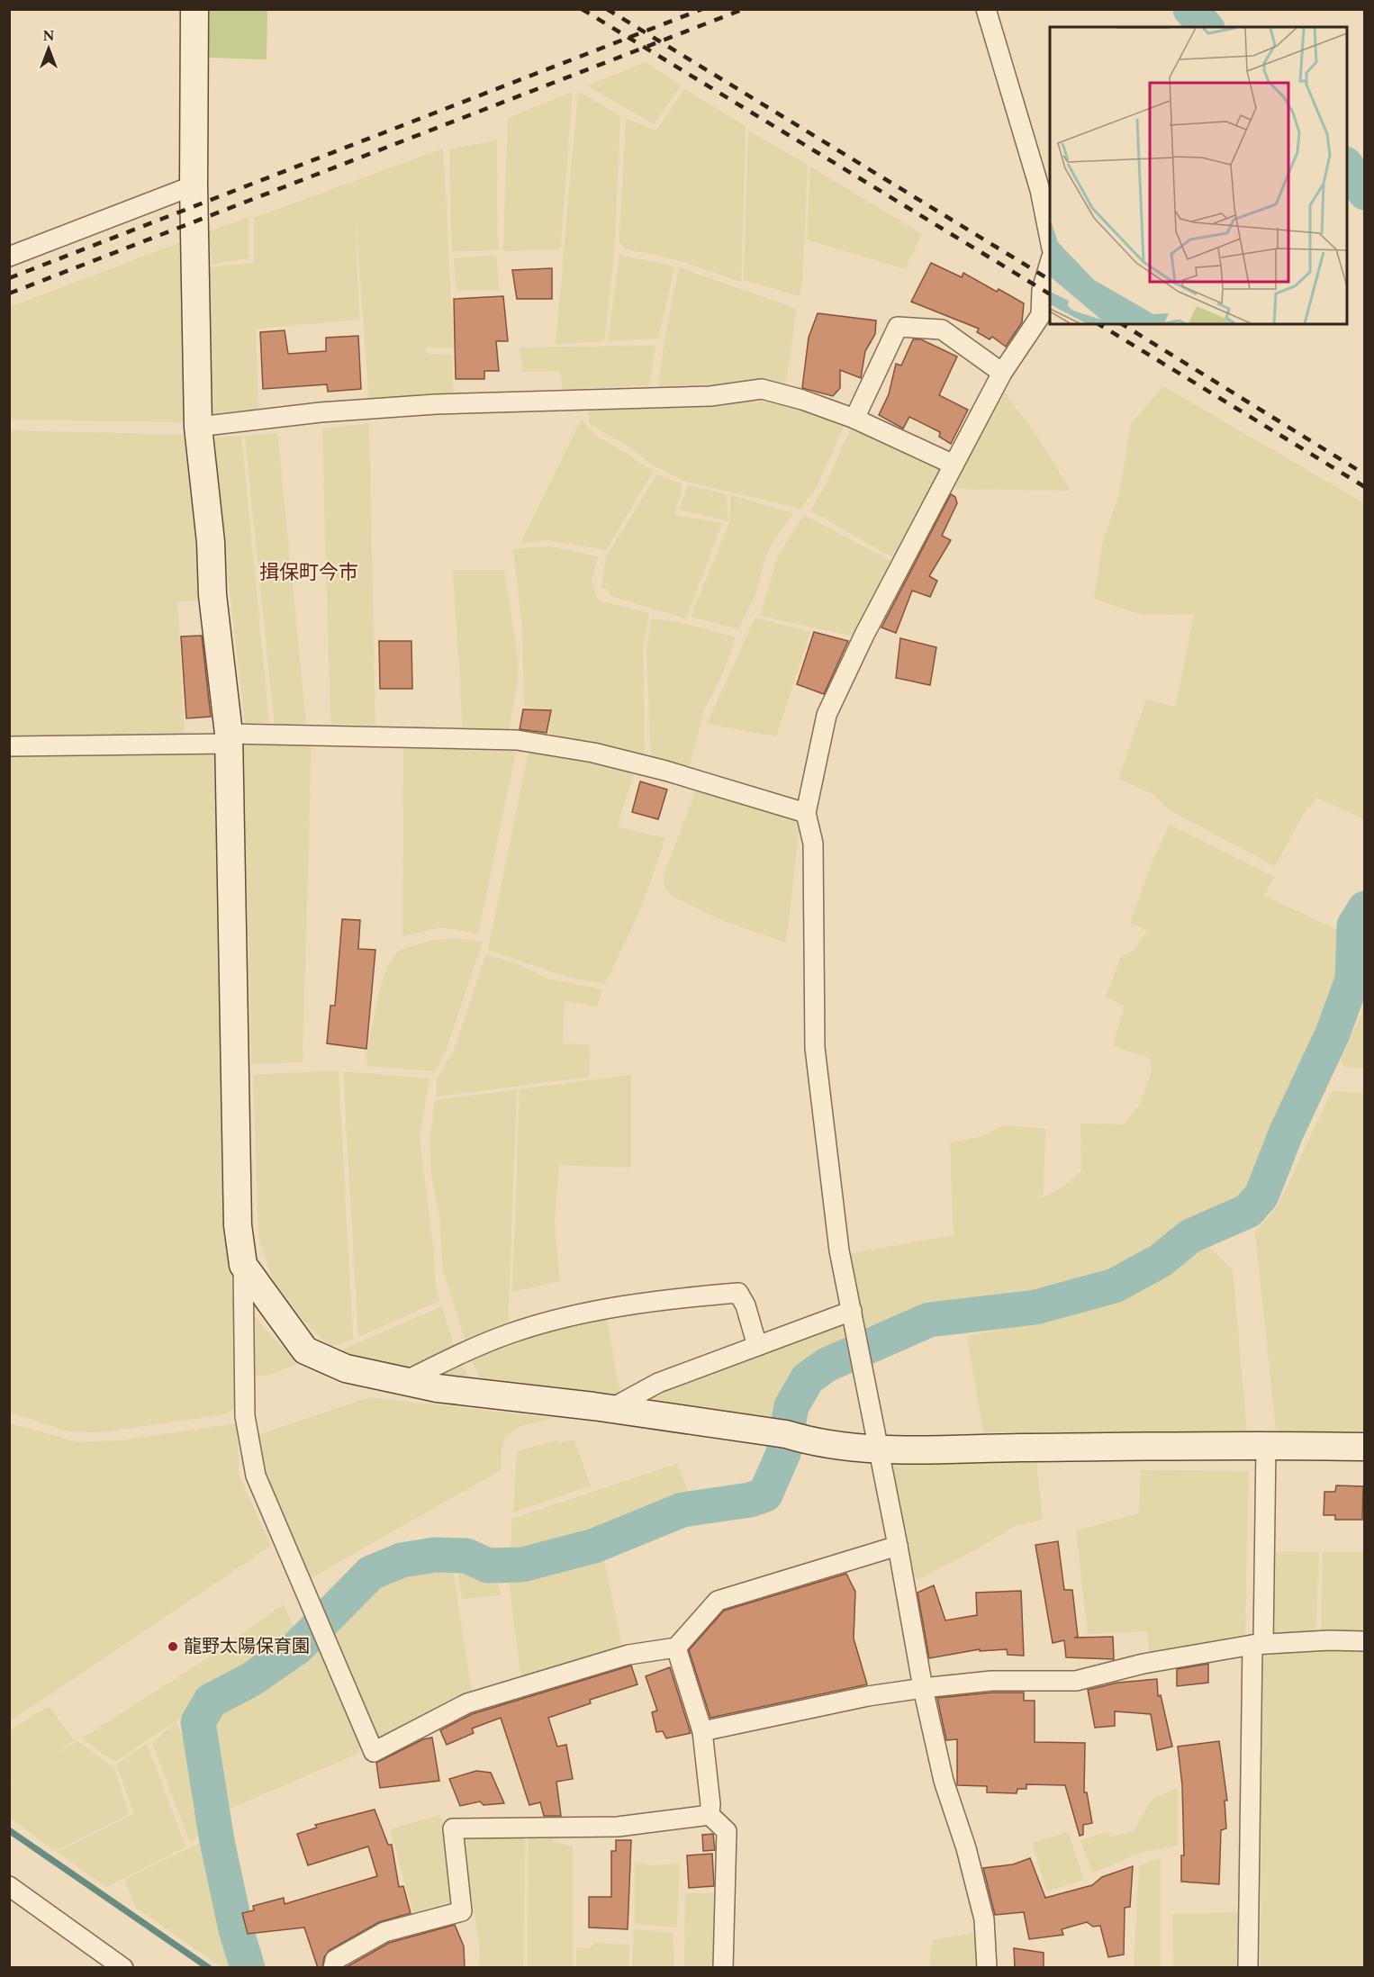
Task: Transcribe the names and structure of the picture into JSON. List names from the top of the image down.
{
  "districts": ["揖保町今市"],
  "places": ["龍野太陽保育園"],
  "north": "top"
}
